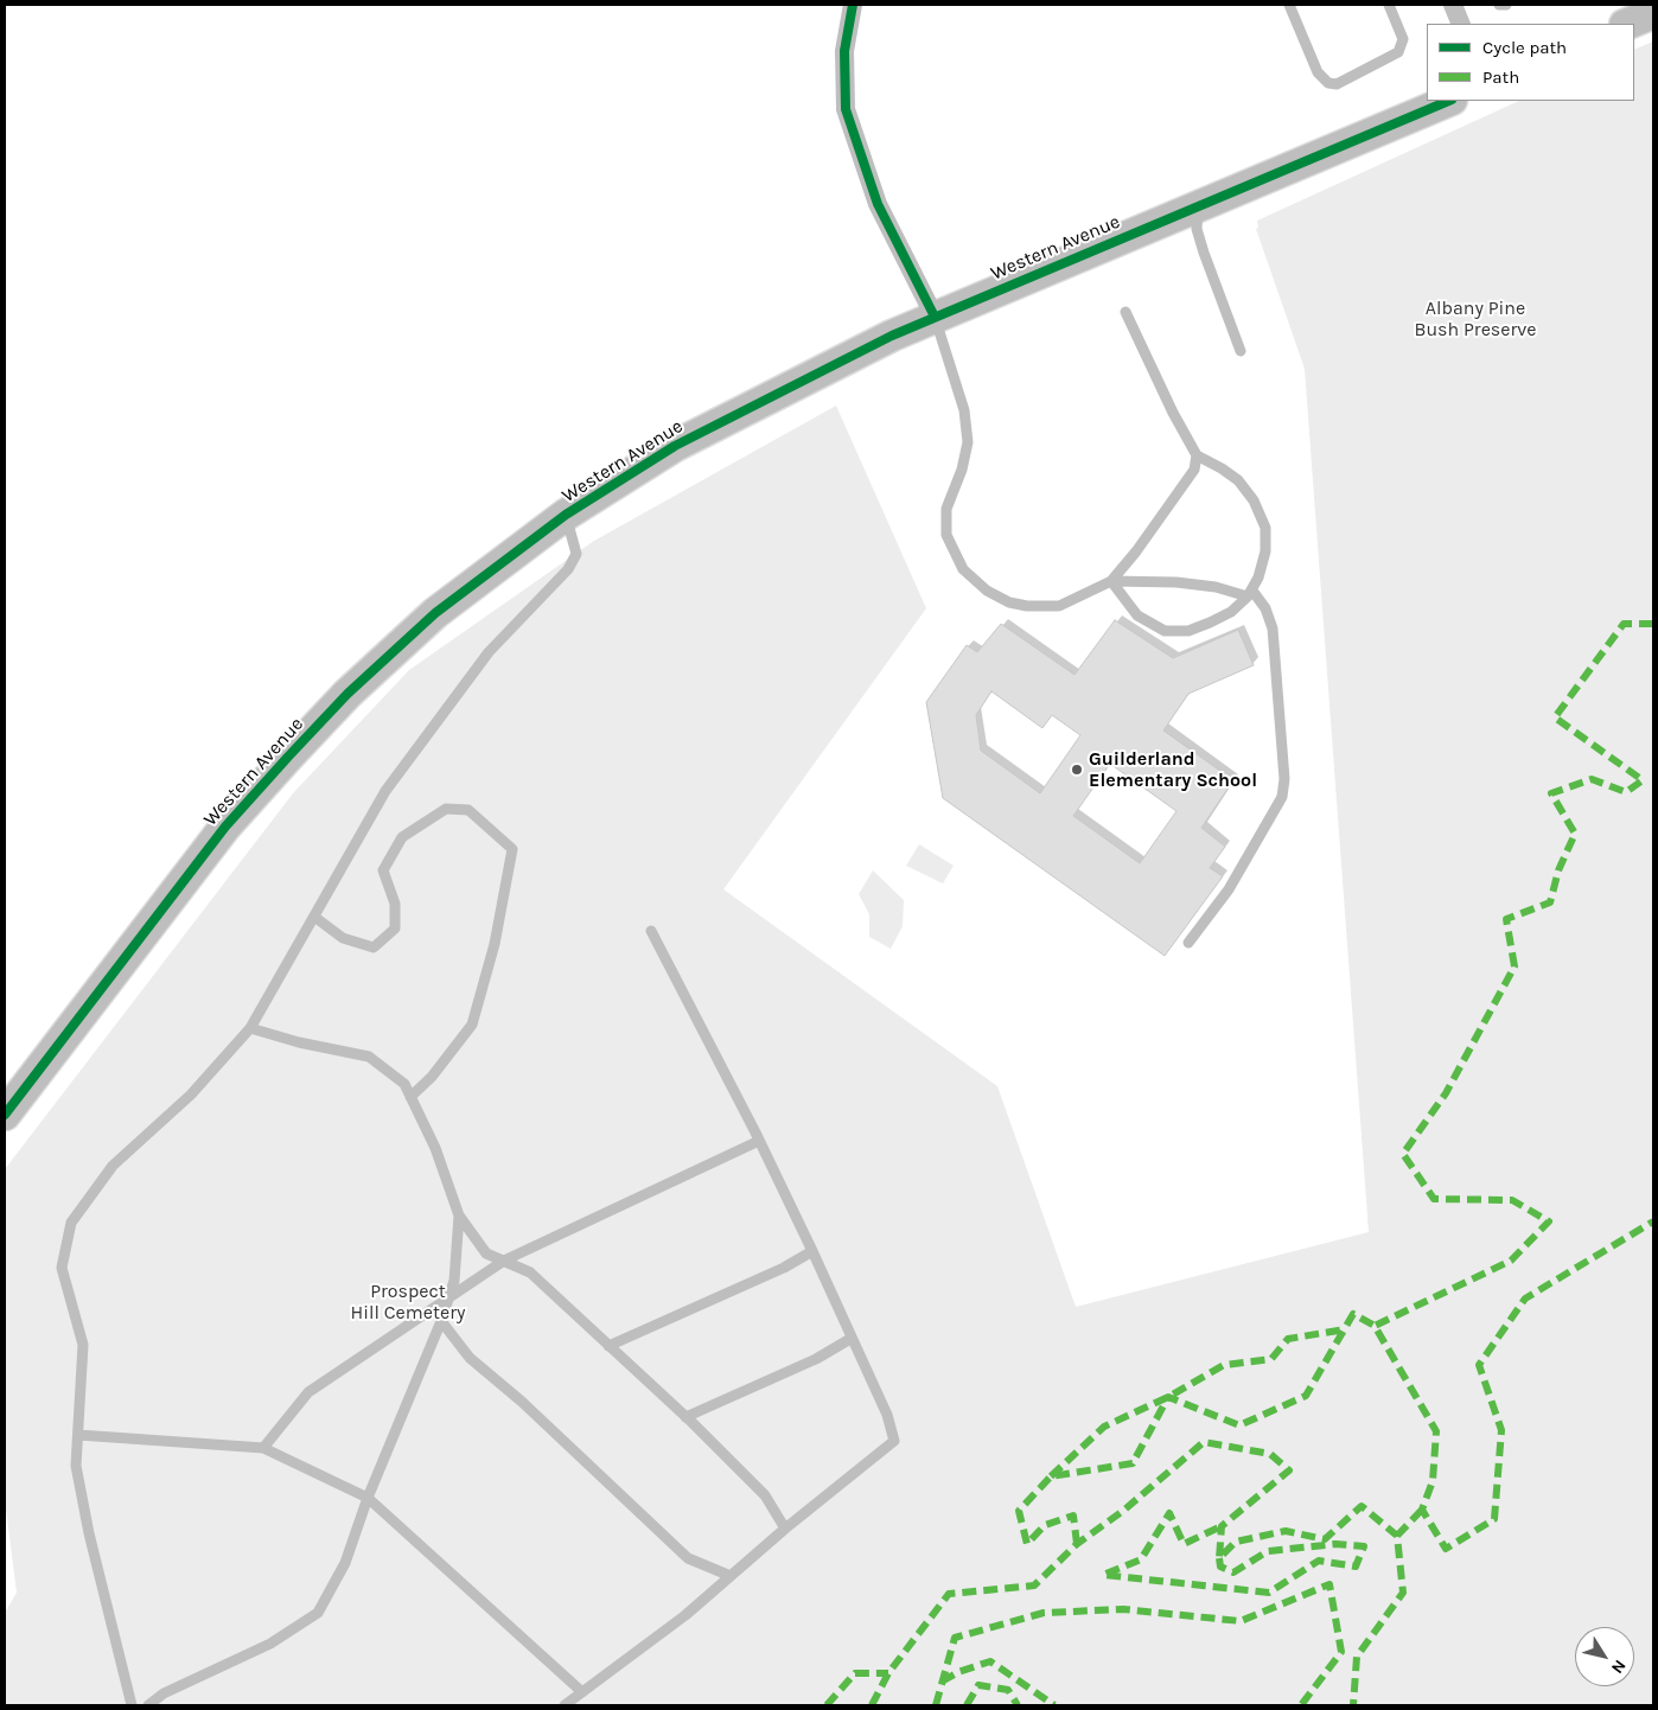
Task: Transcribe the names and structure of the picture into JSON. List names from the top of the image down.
{
  "streets": {
    "main road": ["Western Avenue"]
  },
  "parks": ["Albany Pine Bush Preserve", "Prospect Hill Cemetery"],
  "places": ["Guilderland Elementary School"],
  "legend": ["Cycle path", "Path"],
  "north": "bottom right"
}
